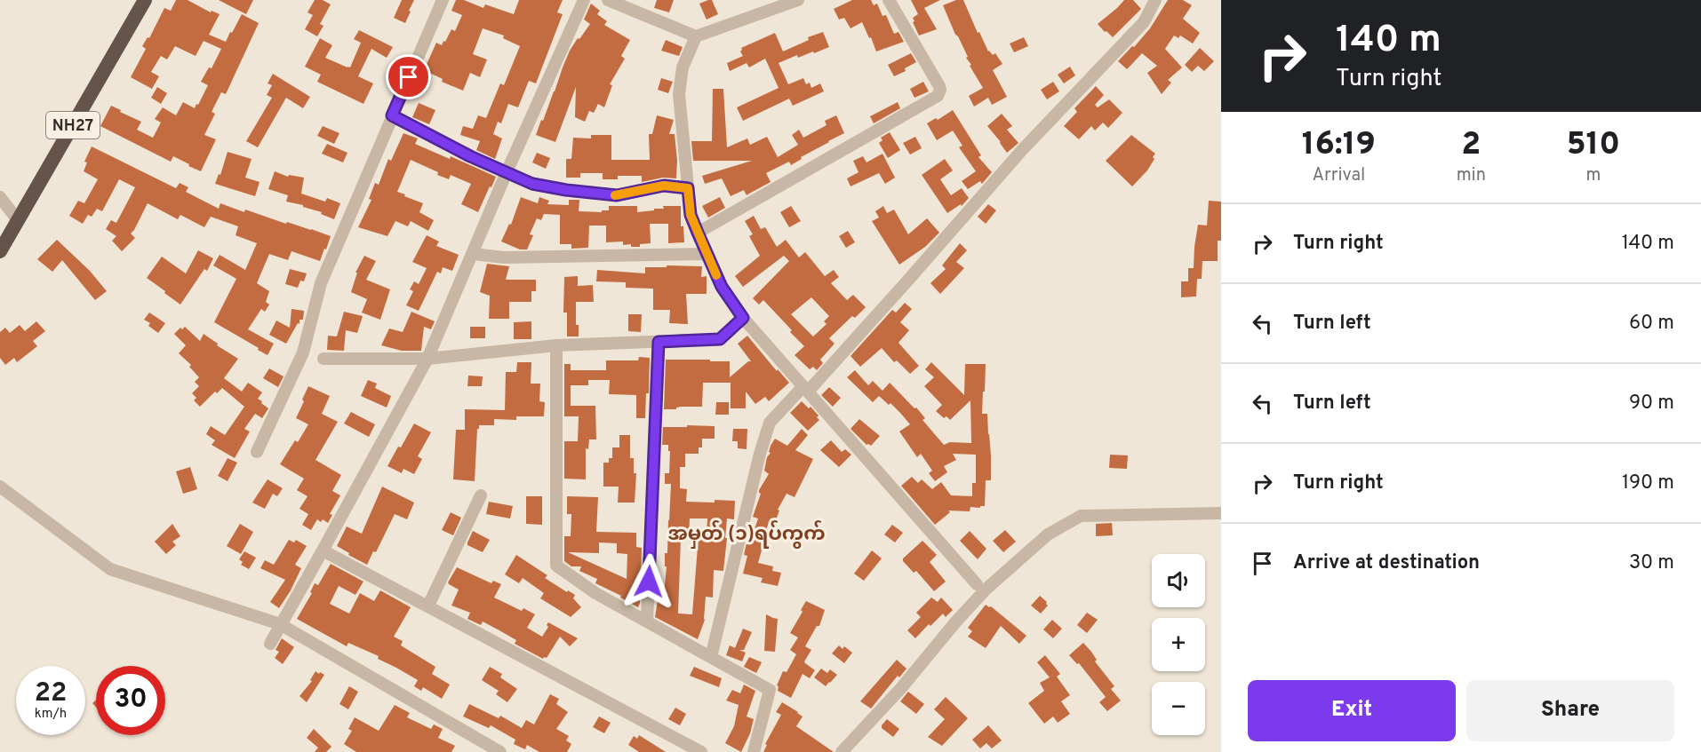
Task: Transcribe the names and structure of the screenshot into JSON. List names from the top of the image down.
{
  "streets": {
    "highway": ["NH27"]
  },
  "districts": ["အမှတ် (၁)ရပ်ကွက်"],
  "page": {
    "turn": ["140 m", "Turn right"],
    "eta": [
      "16:19",
      "Arrival",
      "2",
      "min",
      "510",
      "m"
    ],
    "list": [
      {
        "name": "Turn right",
        "value": "140 m"
      },
      {
        "name": "Turn left",
        "value": "60 m"
      },
      {
        "name": "Turn left",
        "value": "90 m"
      },
      {
        "name": "Turn right",
        "value": "190 m"
      },
      {
        "name": "Arrive at destination",
        "value": "30 m"
      }
    ],
    "map_buttons": ["+", "−"],
    "speed": "22 km/h",
    "limit": "30",
    "buttons": ["Exit", "Share"]
  }
}
